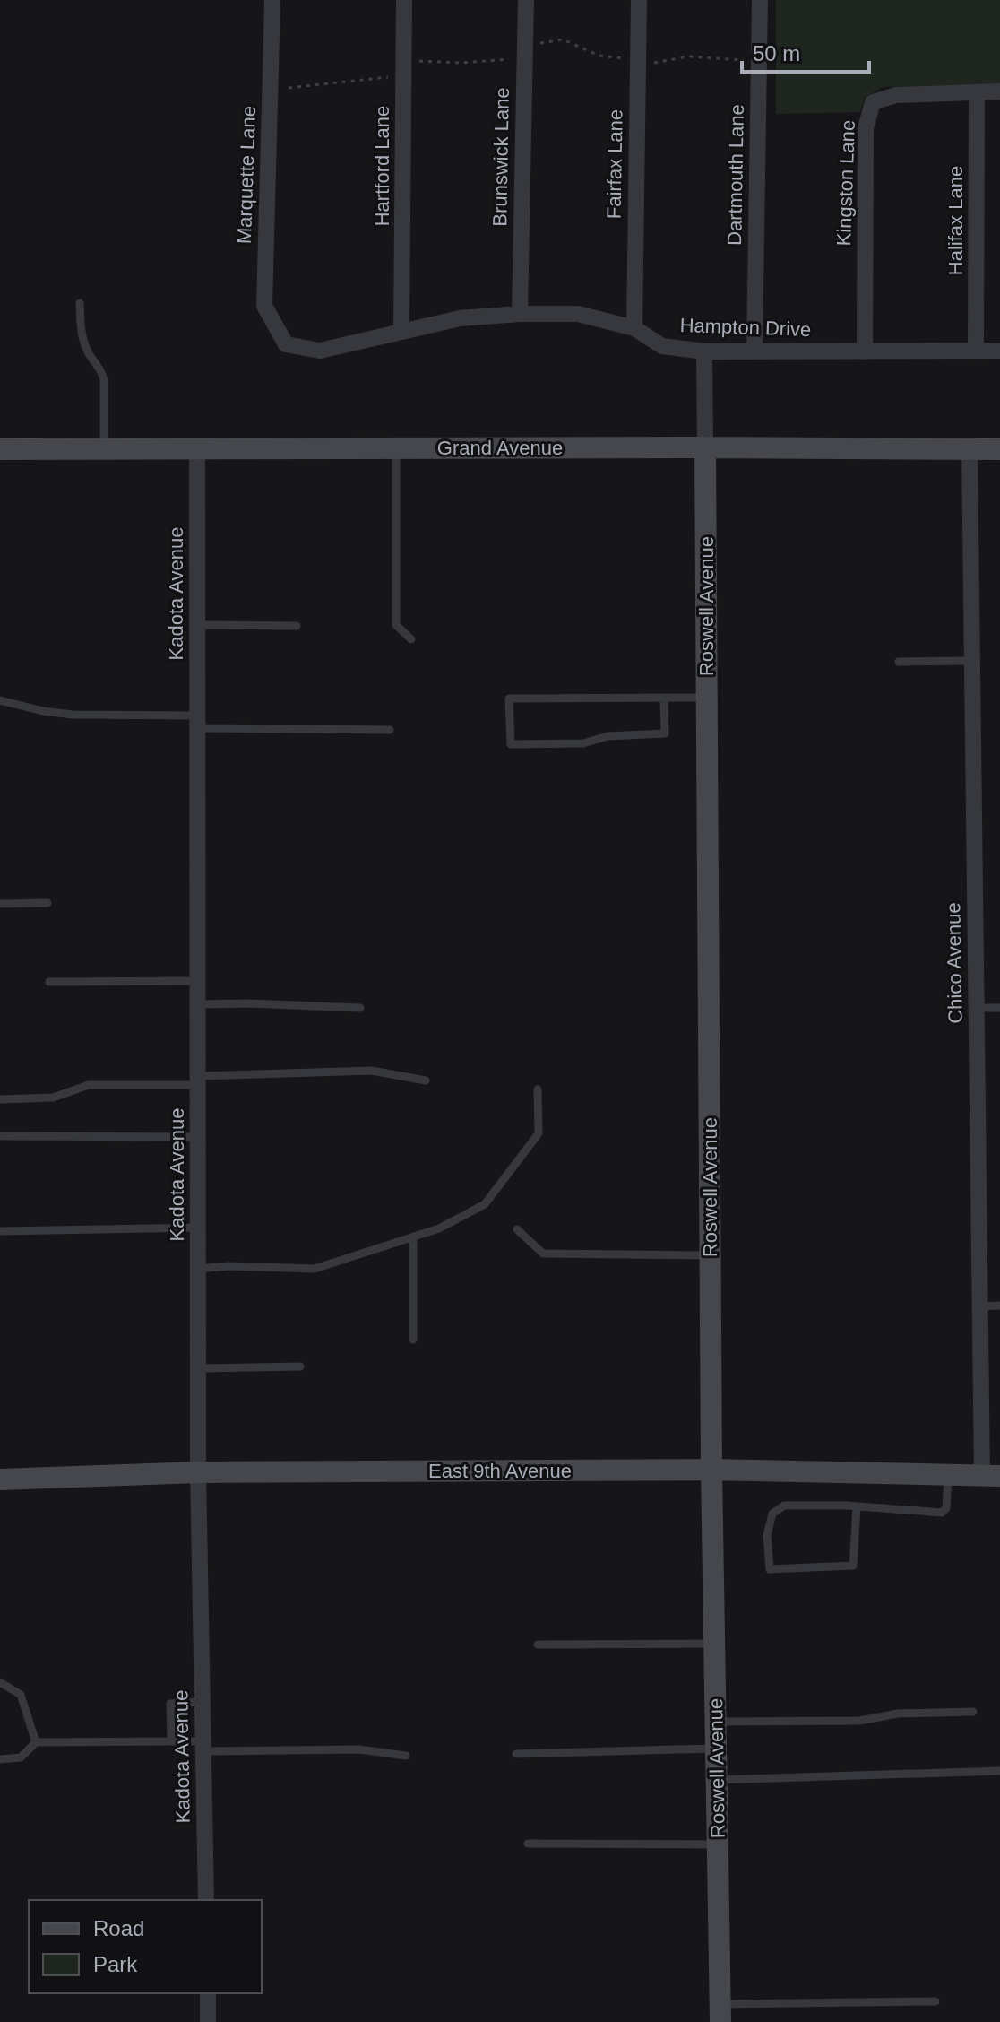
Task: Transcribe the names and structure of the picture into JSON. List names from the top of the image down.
{
  "streets": {
    "street": [
      "Brunswick Lane",
      "Fairfax Lane",
      "Hartford Lane",
      "Marquette Lane",
      "Dartmouth Lane",
      "Kingston Lane",
      "Halifax Lane",
      "Hampton Drive",
      "Grand Avenue",
      "Kadota Avenue",
      "Roswell Avenue",
      "Chico Avenue",
      "East 9th Avenue"
    ]
  },
  "crossings": [
    ["Brunswick Lane", "Hampton Drive"],
    ["Fairfax Lane", "Hampton Drive"],
    ["Hartford Lane", "Hampton Drive"],
    ["Marquette Lane", "Hampton Drive"],
    ["Dartmouth Lane", "Hampton Drive"],
    ["Kingston Lane", "Halifax Lane"],
    ["Kingston Lane", "Hampton Drive"],
    ["Halifax Lane", "Hampton Drive"],
    ["Hampton Drive", "Roswell Avenue"],
    ["Grand Avenue", "Kadota Avenue"],
    ["Grand Avenue", "Roswell Avenue"],
    ["Grand Avenue", "Chico Avenue"],
    ["Kadota Avenue", "East 9th Avenue"],
    ["Roswell Avenue", "East 9th Avenue"],
    ["Chico Avenue", "East 9th Avenue"]
  ],
  "legend": ["Road", "Park"],
  "scale_bar": "50 m"
}
